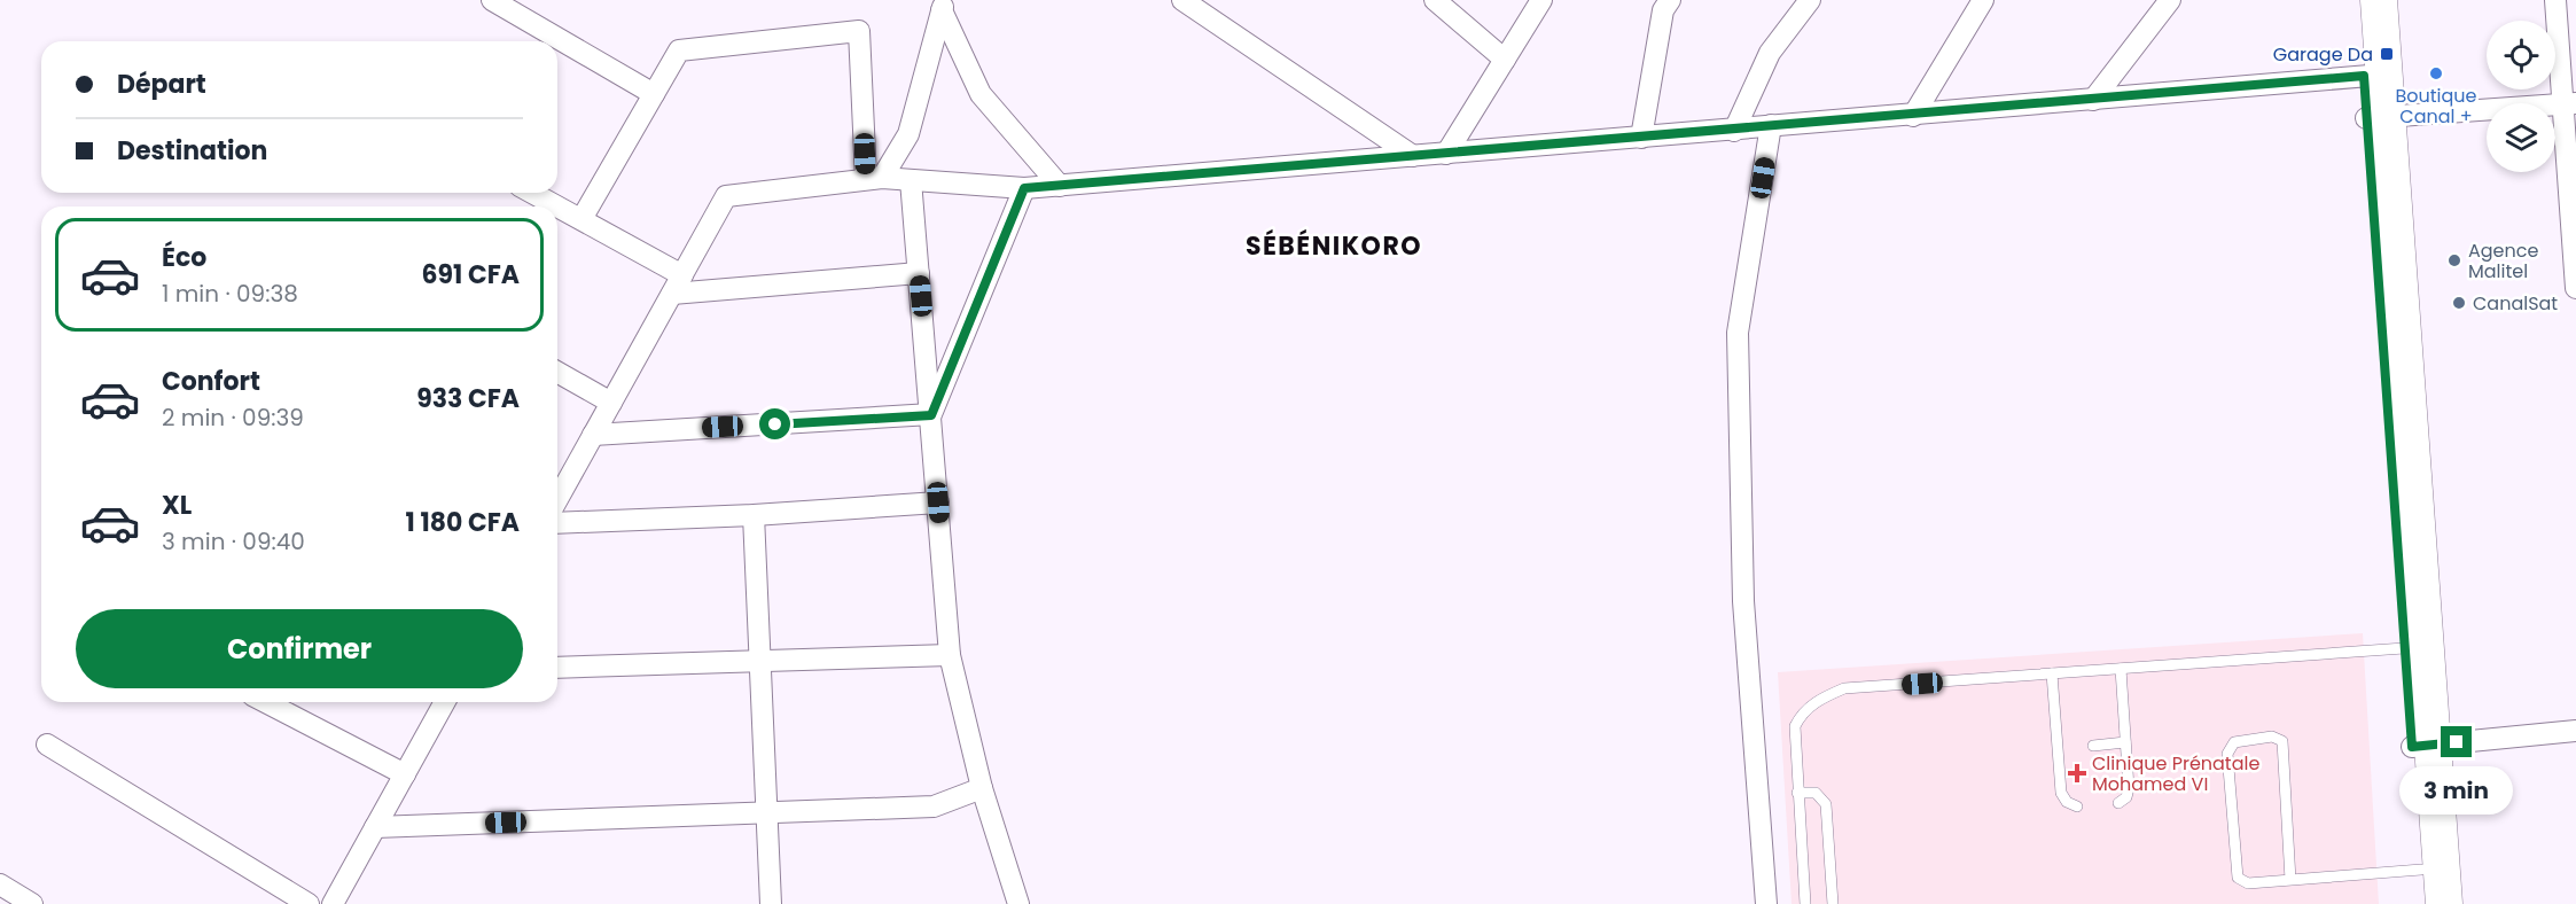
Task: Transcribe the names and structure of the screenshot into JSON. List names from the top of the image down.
{
  "districts": ["SÉBÉNIKORO"],
  "places": {
    "transit": ["Garage Da"],
    "other": ["Boutique Canal +", "Agence Malitel", "CanalSat"],
    "health": ["Clinique Prénatale Mohamed VI"]
  },
  "page": {
    "banner": ["Départ", "Destination"],
    "list": [
      {
        "name": "Éco",
        "note": "1 min · 09:38",
        "value": "691 CFA"
      },
      {
        "name": "Confort",
        "note": "2 min · 09:39",
        "value": "933 CFA"
      },
      {
        "name": "XL",
        "note": "3 min · 09:40",
        "value": "1 180 CFA"
      }
    ],
    "buttons": "Confirmer",
    "bubble": "3 min"
  }
}
